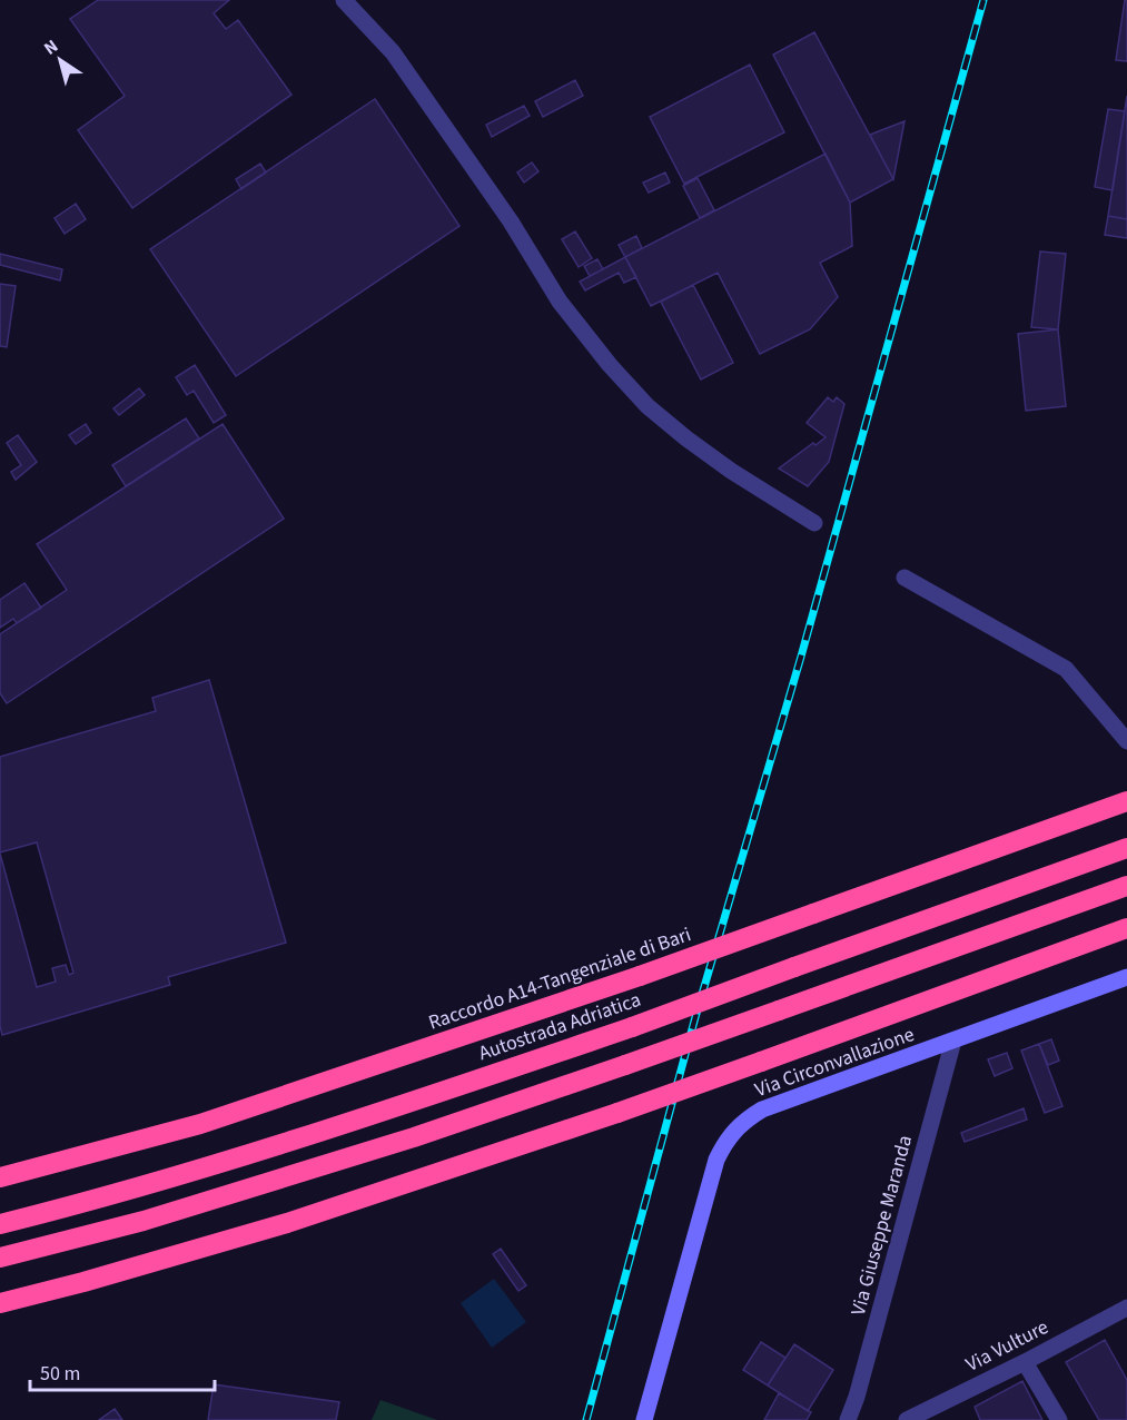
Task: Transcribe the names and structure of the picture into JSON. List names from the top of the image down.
{
  "streets": {
    "highway": ["Raccordo A14-Tangenziale di Bari", "Autostrada Adriatica"],
    "street": ["Via Circonvallazione", "Via Giuseppe Maranda", "Via Vulture"]
  },
  "crossings": [
    ["Via Circonvallazione", "Via Giuseppe Maranda"]
  ],
  "scale_bar": "50 m",
  "north": "top left"
}
